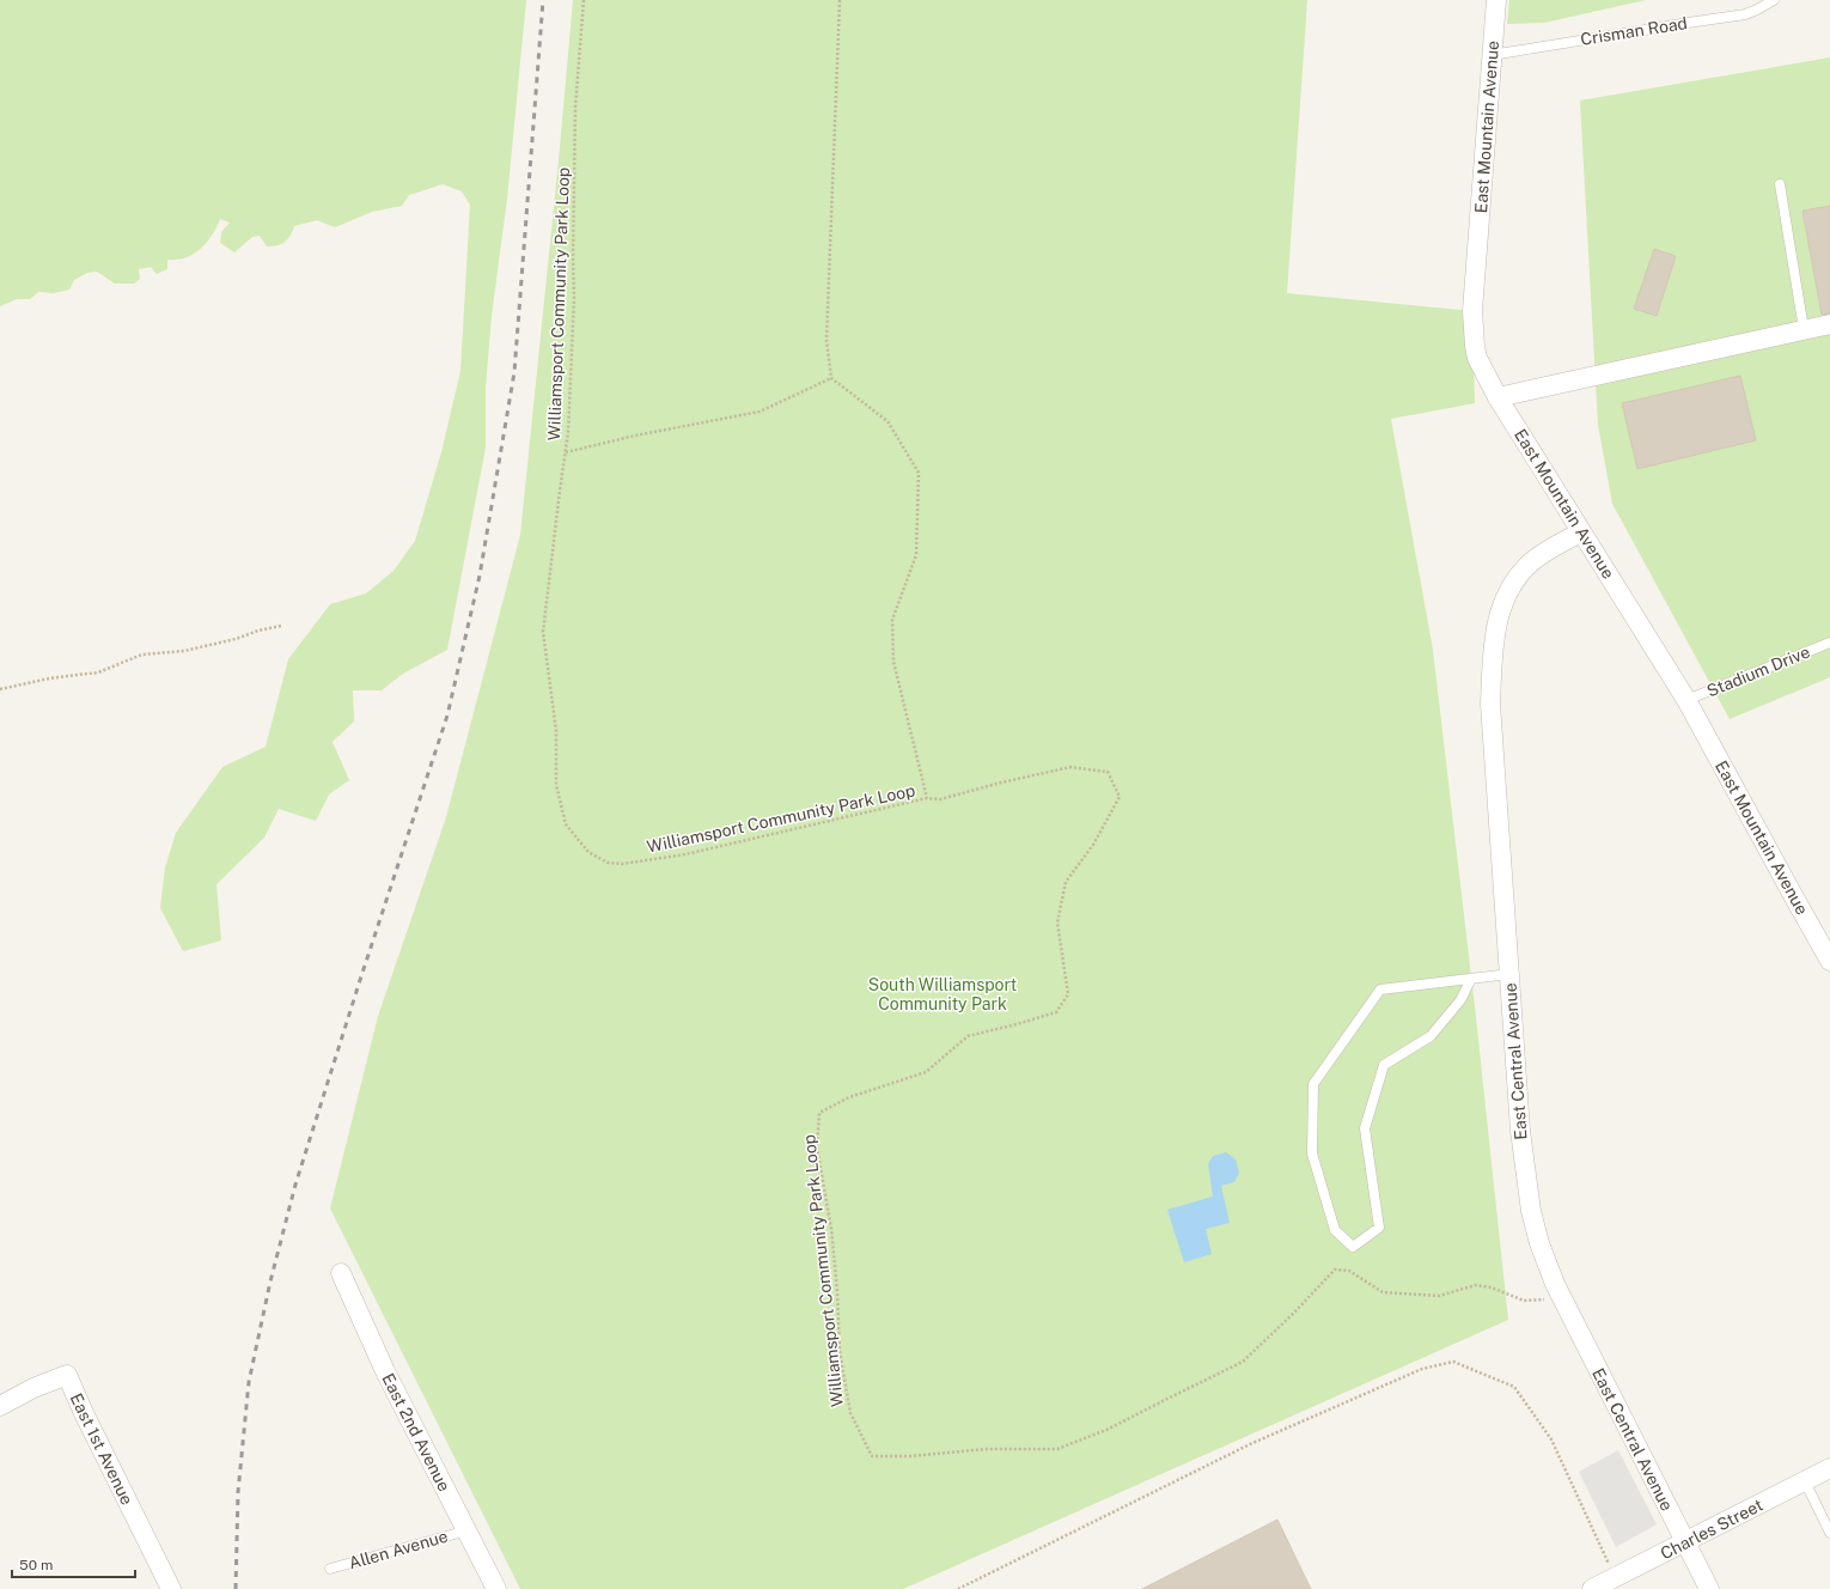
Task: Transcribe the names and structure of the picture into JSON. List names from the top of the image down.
{
  "streets": {
    "street": [
      "East Mountain Avenue",
      "East Central Avenue",
      "East 2nd Avenue",
      "East 1st Avenue",
      "Charles Street"
    ],
    "lane": ["Crisman Road", "Stadium Drive", "Allen Avenue"],
    "path": ["Williamsport Community Park Loop"]
  },
  "crossings": [
    ["Crisman Road", "East Mountain Avenue"],
    ["East Mountain Avenue", "Stadium Drive"],
    ["East Mountain Avenue", "East Central Avenue"],
    ["Williamsport Community Park Loop", "East Central Avenue"],
    ["East Central Avenue", "Charles Street"],
    ["East 2nd Avenue", "Allen Avenue"]
  ],
  "parks": ["South Williamsport Community Park"],
  "scale_bar": "50 m"
}
